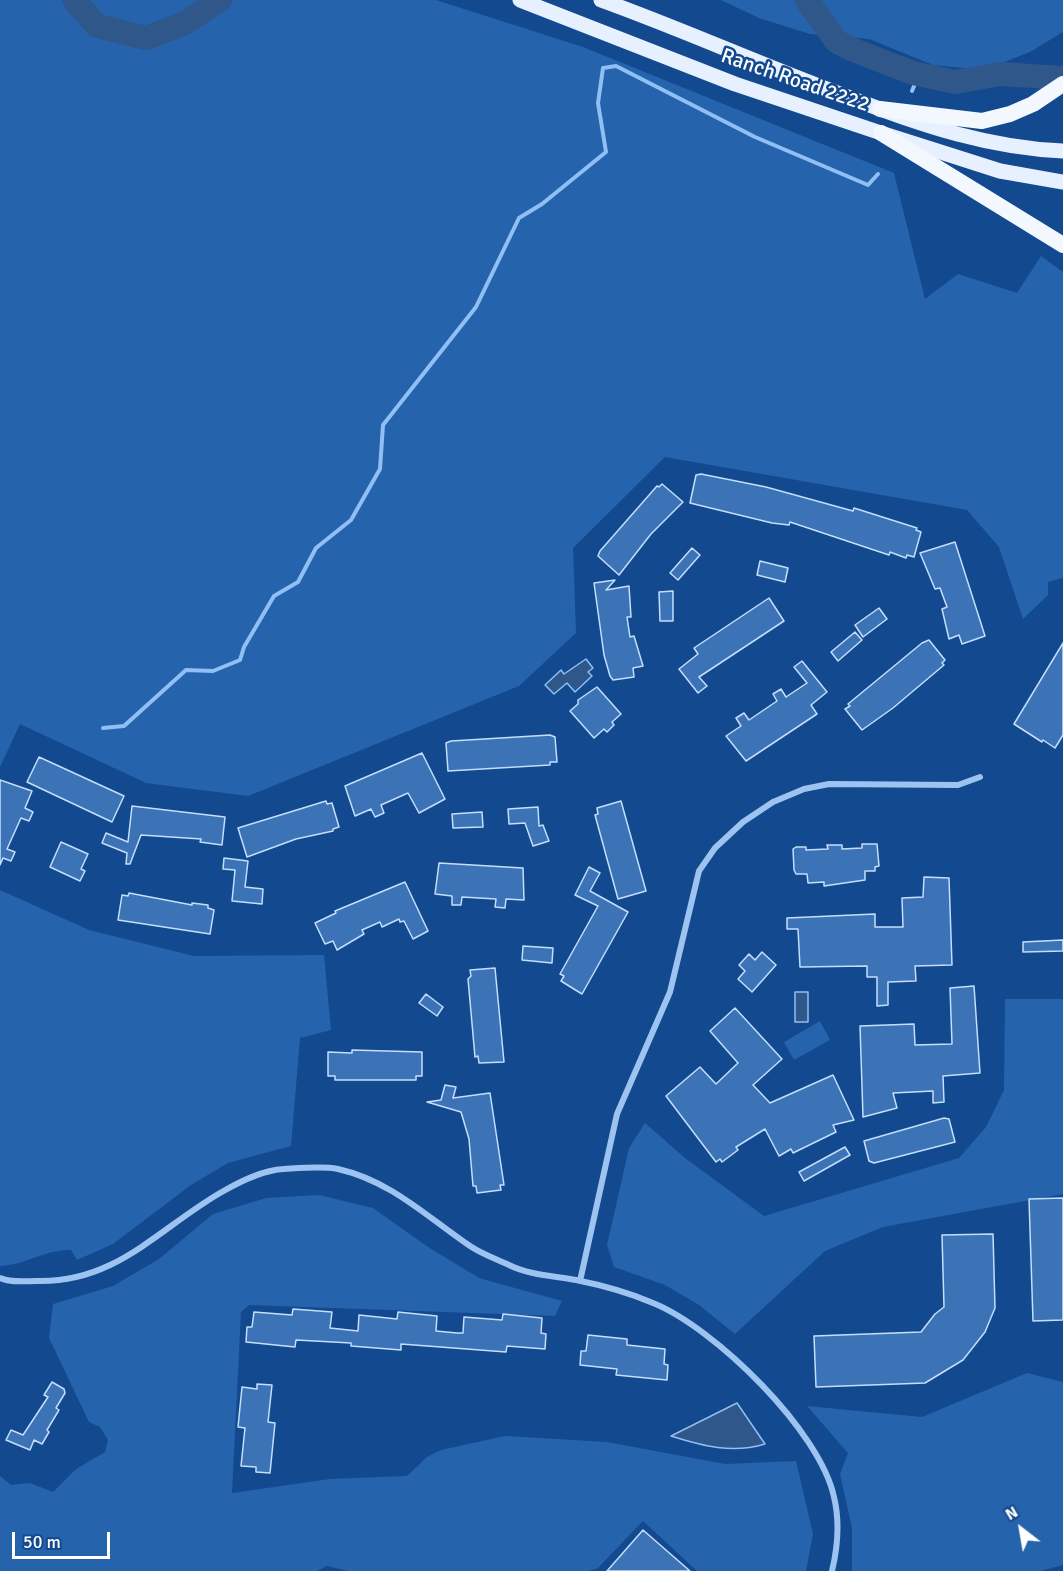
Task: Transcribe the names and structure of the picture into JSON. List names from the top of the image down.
{
  "streets": {
    "main road": ["Ranch Road 2222"]
  },
  "scale_bar": "50 m",
  "north": "top left"
}
